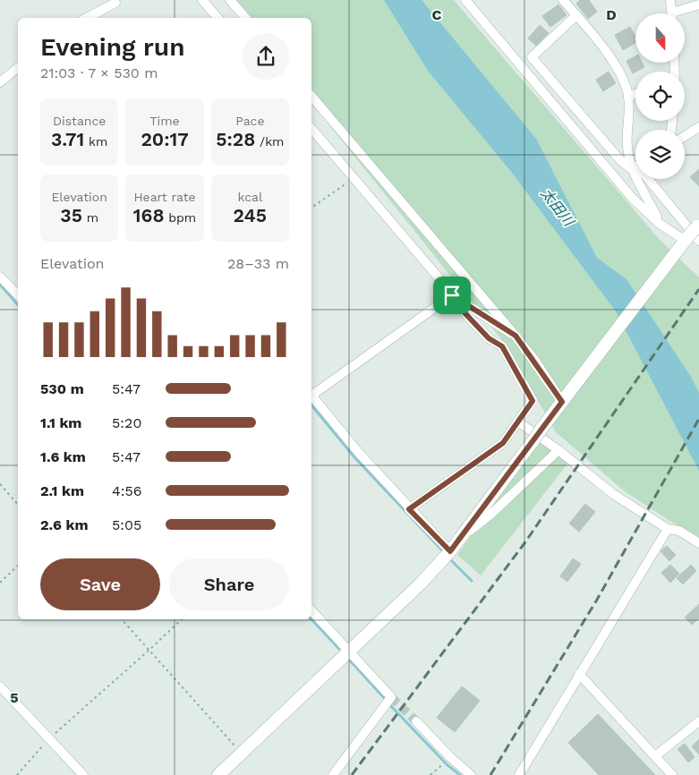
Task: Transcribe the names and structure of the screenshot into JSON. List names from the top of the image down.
{
  "water": ["太田川"],
  "north": "bottom",
  "page": {
    "heading": ["Evening run", "21:03 · 7 × 530 m"],
    "stats": [
      ["Distance", "3.71 km"],
      ["Time", "20:17"],
      ["Pace", "5:28 /km"],
      ["Elevation", "35 m"],
      ["Heart rate", "168 bpm"],
      ["kcal", "245"]
    ],
    "chart": ["Elevation", "28–33 m"],
    "list": [
      {
        "name": "530 m",
        "note": "5:47"
      },
      {
        "name": "1.1 km",
        "note": "5:20"
      },
      {
        "name": "1.6 km",
        "note": "5:47"
      },
      {
        "name": "2.1 km",
        "note": "4:56"
      },
      {
        "name": "2.6 km",
        "note": "5:05"
      }
    ],
    "buttons": ["Save", "Share"]
  },
  "grid": {
    "columns": ["C", "D"],
    "rows": ["5"]
  }
}
